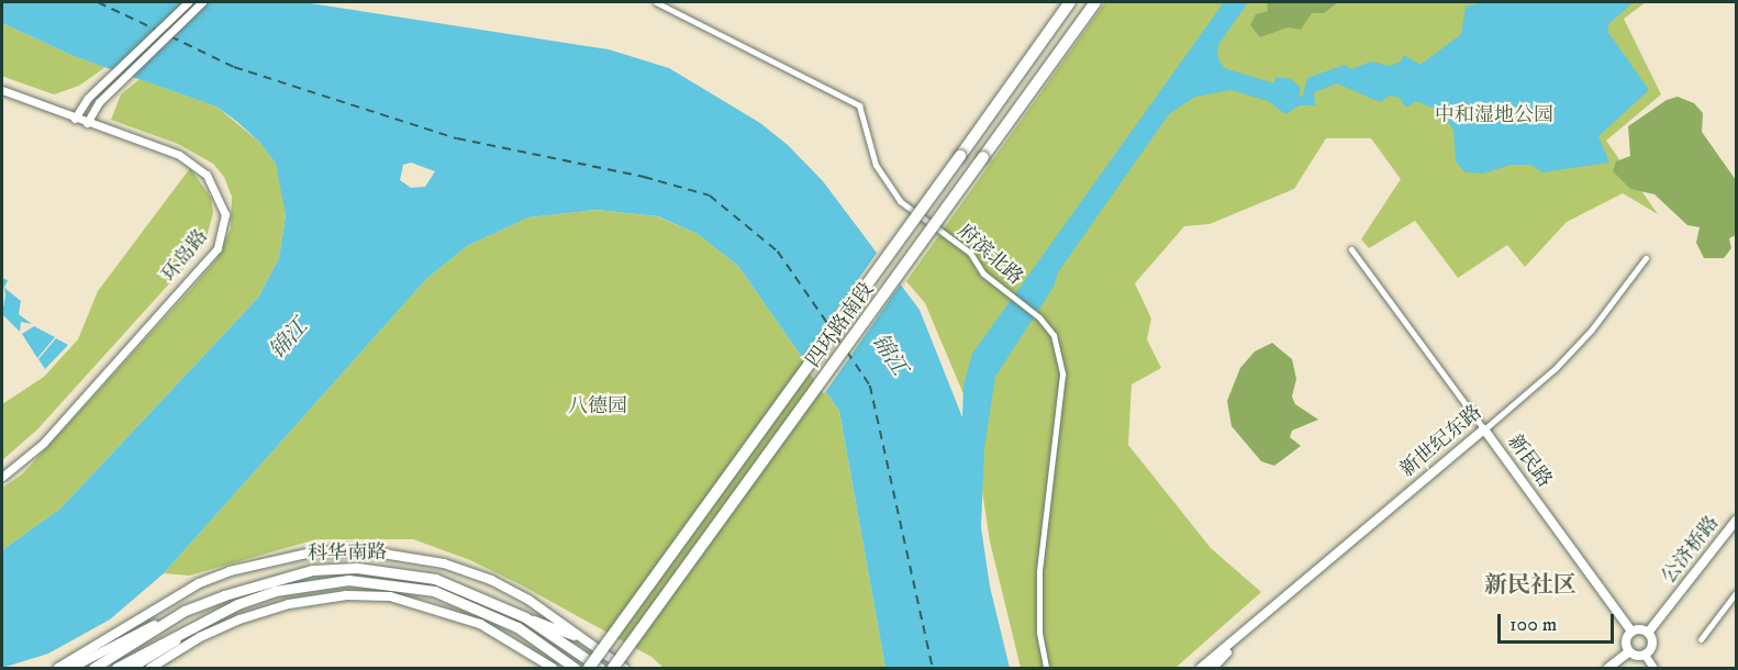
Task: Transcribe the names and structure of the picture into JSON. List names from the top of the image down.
{
  "streets": {
    "highway": ["四环路南段", "科华南路"],
    "main road": ["新世纪东路", "新民路", "公济桥路"],
    "street": ["府滨北路", "环岛路"]
  },
  "crossings": [
    ["新世纪东路", "新民路"],
    ["新民路", "公济桥路"]
  ],
  "districts": ["新民社区"],
  "water": ["锦江"],
  "parks": ["中和湿地公园", "八德园"],
  "scale_bar": "100 m"
}
